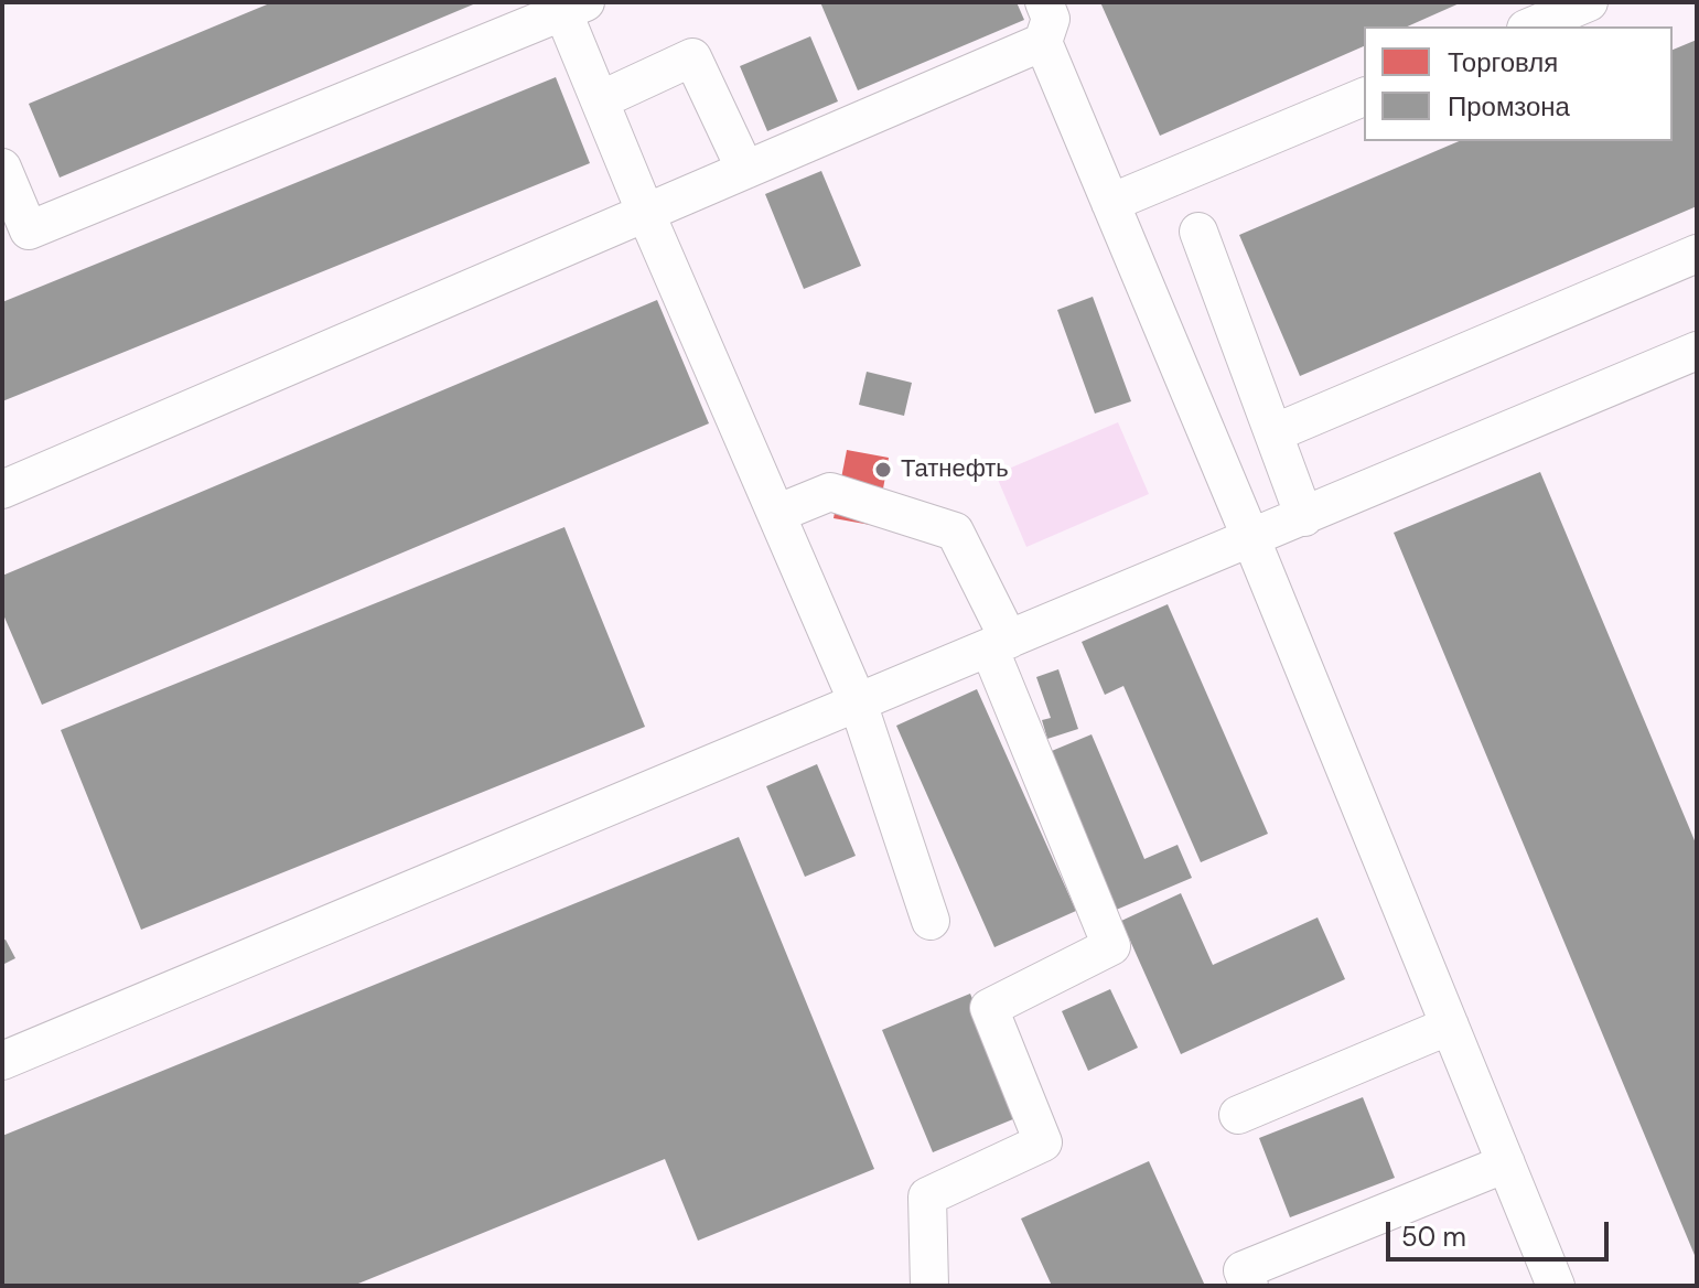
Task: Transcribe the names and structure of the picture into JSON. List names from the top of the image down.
{
  "places": ["Татнефть"],
  "legend": ["Торговля", "Промзона"],
  "scale_bar": "50 m"
}
